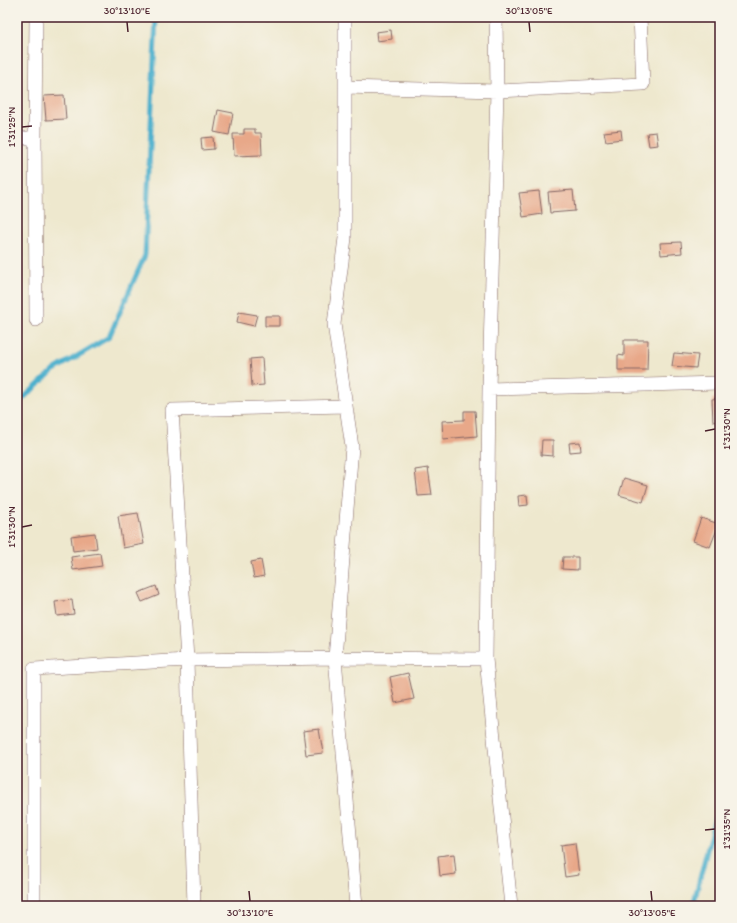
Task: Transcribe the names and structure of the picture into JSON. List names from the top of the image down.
{
  "coordinates": [
    "30°13'10\"E",
    "30°13'05\"E",
    "1°31'25\"N",
    "1°31'30\"N",
    "1°31'35\"N"
  ]
}
